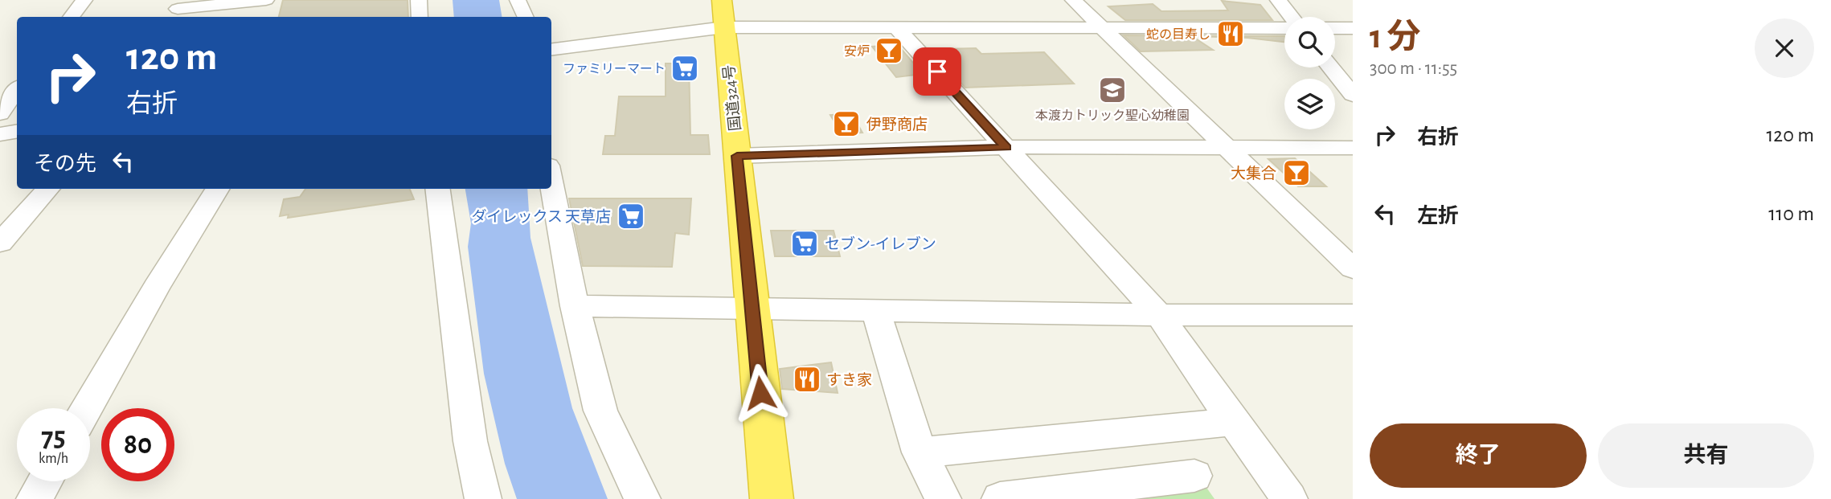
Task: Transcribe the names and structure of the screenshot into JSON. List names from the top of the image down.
{
  "streets": {
    "highway": ["国道324号"]
  },
  "places": {
    "restaurant": ["蛇の目寿し", "すき家"],
    "bar": ["安炉", "伊野商店", "大集合"],
    "supermarket": ["ファミリーマート", "ダイレックス 天草店", "セブン-イレブン"],
    "school or university": ["本渡カトリック聖心幼稚園"]
  },
  "page": {
    "heading": ["1 分", "300 m · 11:55"],
    "turn": ["120 m", "右折"],
    "list": [
      {
        "name": "右折",
        "value": "120 m"
      },
      {
        "name": "左折",
        "value": "110 m"
      }
    ],
    "then": "その先",
    "speed": "75 km/h",
    "limit": "80",
    "buttons": ["終了", "共有"]
  }
}
